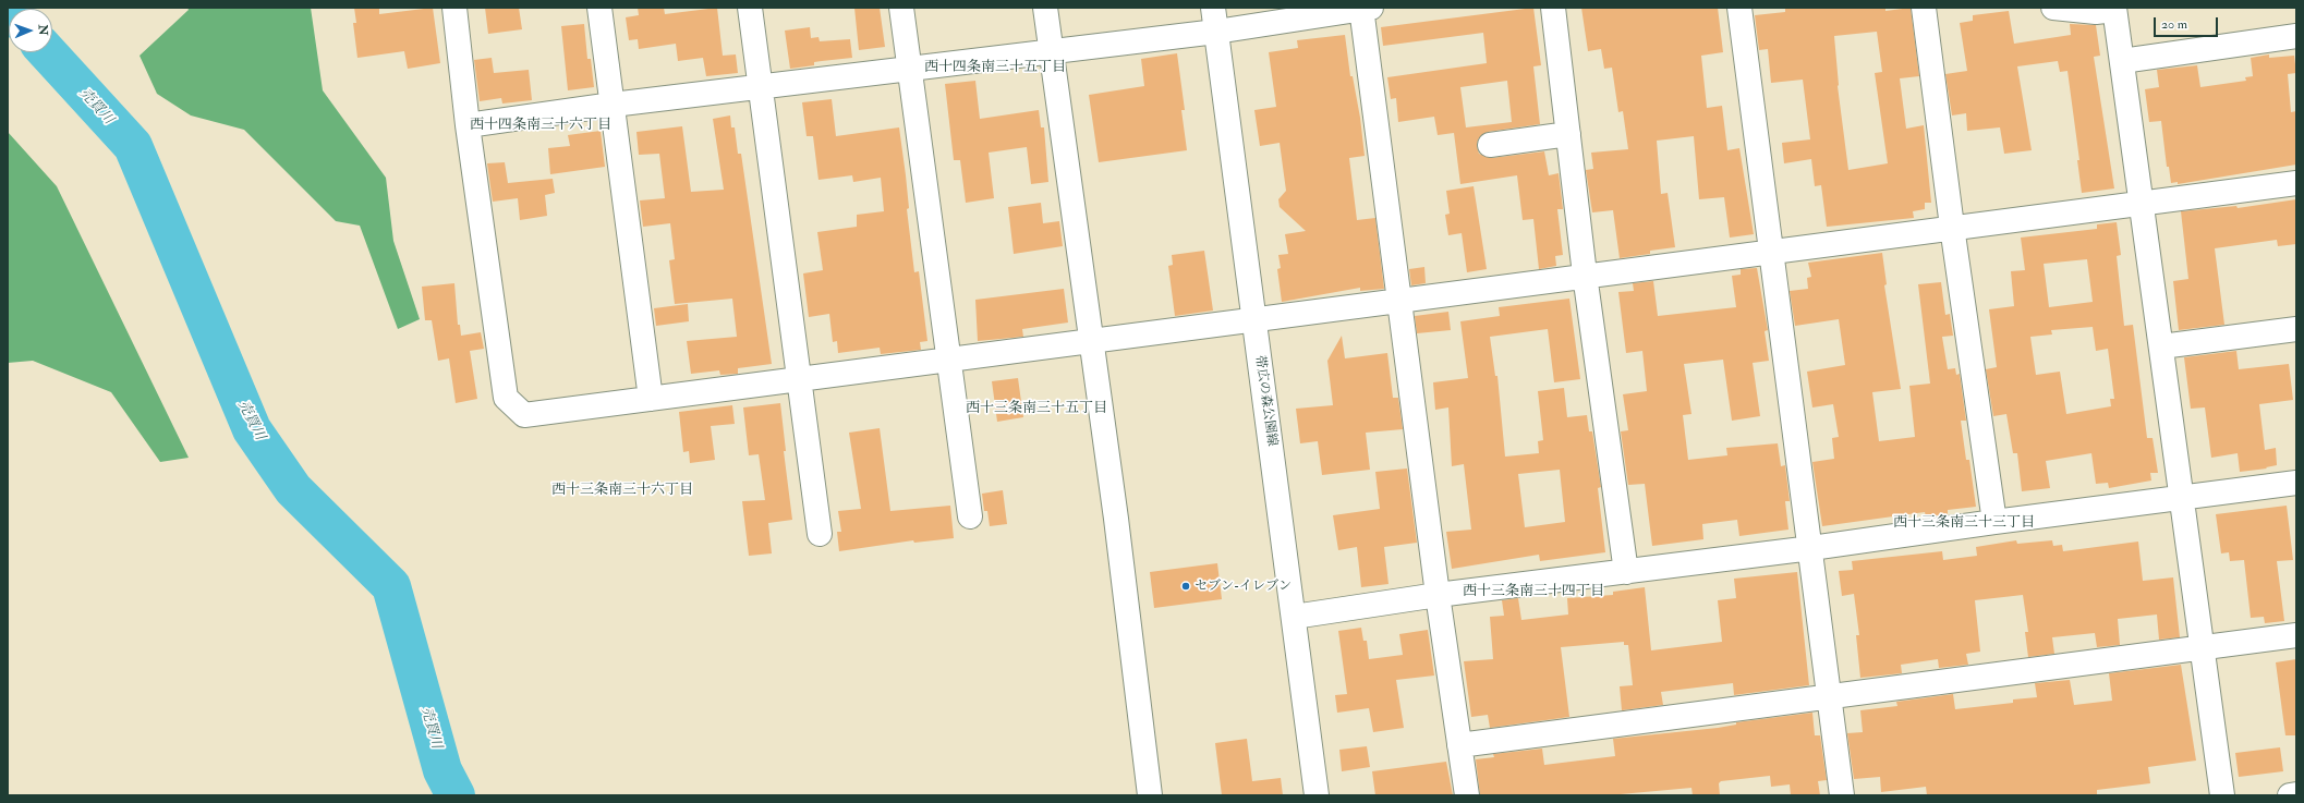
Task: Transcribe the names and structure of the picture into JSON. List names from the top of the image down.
{
  "streets": {
    "street": ["帯広の森公園線"]
  },
  "districts": [
    "西十四条南三十五丁目",
    "西十四条南三十六丁目",
    "西十三条南三十五丁目",
    "西十三条南三十六丁目",
    "西十三条南三十三丁目",
    "西十三条南三十四丁目"
  ],
  "water": ["売買川"],
  "places": ["セブン-イレブン"],
  "scale_bar": "20 m",
  "north": "right"
}
